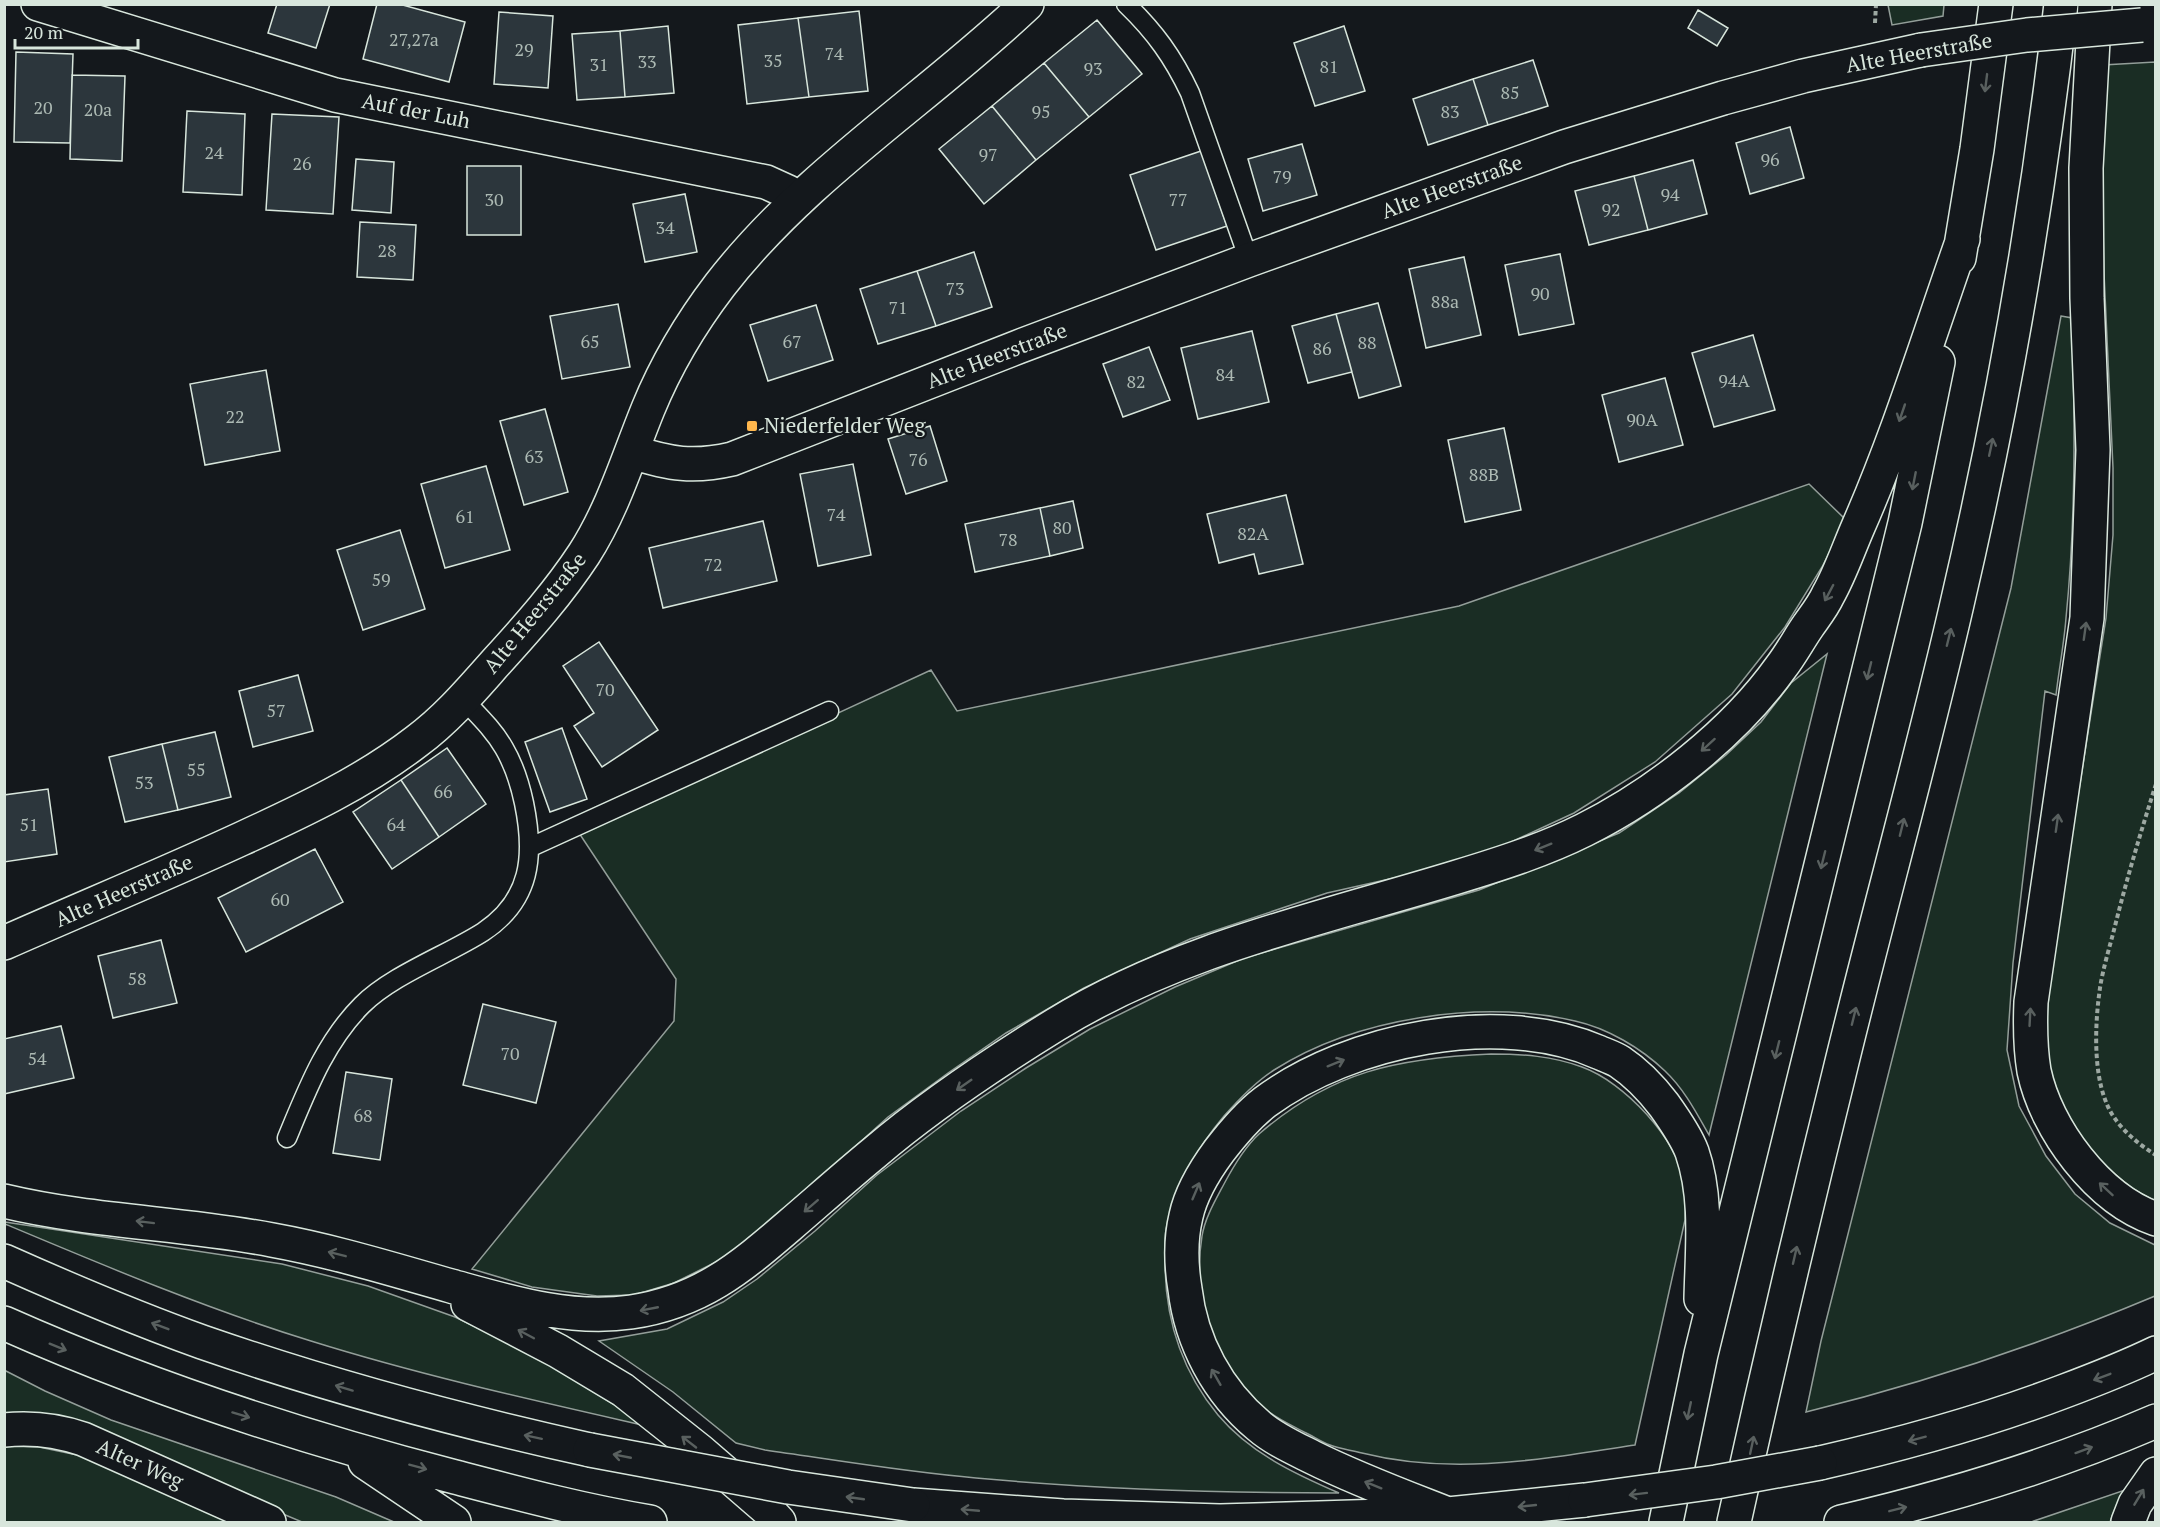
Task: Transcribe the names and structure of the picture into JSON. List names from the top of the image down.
{
  "streets": {
    "main road": ["Alte Heerstraße", "Auf der Luh", "Alter Weg"]
  },
  "places": {
    "transit": ["Niederfelder Weg"]
  },
  "house_numbers": [
    "27,27a",
    "29",
    "74",
    "35",
    "33",
    "31",
    "81",
    "93",
    "85",
    "20",
    "20a",
    "95",
    "83",
    "24",
    "97",
    "96",
    "26",
    "79",
    "94",
    "30",
    "77",
    "92",
    "34",
    "28",
    "73",
    "90",
    "88a",
    "71",
    "65",
    "67",
    "88",
    "86",
    "84",
    "94A",
    "82",
    "22",
    "90A",
    "63",
    "76",
    "88B",
    "74",
    "61",
    "80",
    "82A",
    "78",
    "72",
    "59",
    "70",
    "57",
    "55",
    "53",
    "66",
    "51",
    "64",
    "60",
    "58",
    "70",
    "54",
    "68"
  ],
  "scale_bar": "20 m"
}
